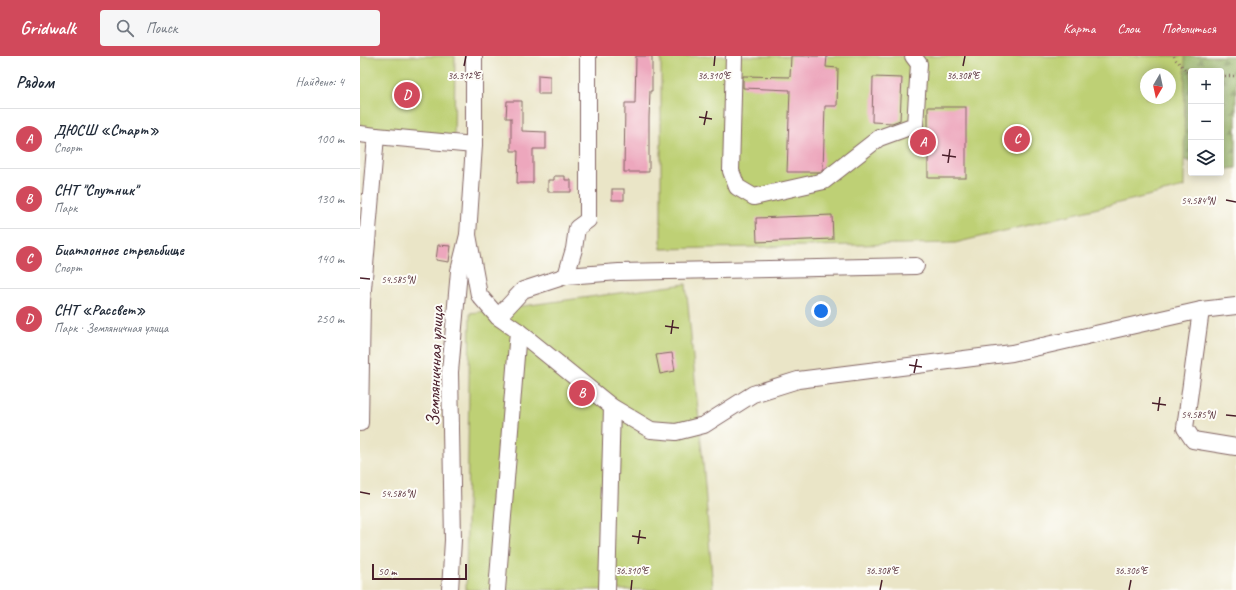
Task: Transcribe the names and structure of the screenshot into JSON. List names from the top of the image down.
{
  "streets": {
    "street": ["Земляничная улица"]
  },
  "scale_bar": "50 m",
  "north": "bottom",
  "page": {
    "header": "Gridwalk",
    "search": "Поиск",
    "nav": ["Карта", "Слои", "Поделиться"],
    "heading": ["Рядом", "Найдено: 4"],
    "map_buttons": ["+", "−"],
    "pins": [
      "D",
      "C",
      "A",
      "B"
    ],
    "list": [
      {
        "mark": "A",
        "name": "ДЮСШ «Старт»",
        "note": "Спорт",
        "value": "100 m"
      },
      {
        "mark": "B",
        "name": "СНТ \"Спутник\"",
        "note": "Парк",
        "value": "130 m"
      },
      {
        "mark": "C",
        "name": "Биатлонное стрельбище",
        "note": "Спорт",
        "value": "140 m"
      },
      {
        "mark": "D",
        "name": "СНТ «Рассвет»",
        "note": "Парк · Земляничная улица",
        "value": "250 m"
      }
    ],
    "scale": "50 m"
  },
  "coordinates": [
    "36.312°E",
    "36.310°E",
    "36.308°E",
    "54.584°N",
    "54.585°N",
    "54.586°N",
    "36.306°E"
  ]
}
